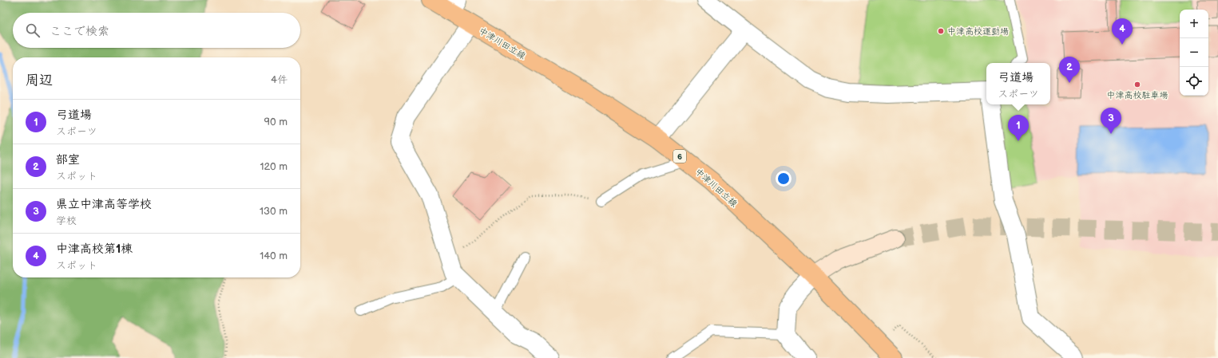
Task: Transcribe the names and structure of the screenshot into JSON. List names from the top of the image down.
{
  "streets": {
    "main road": ["中津川田立線", "6"]
  },
  "places": ["中津高校運動場", "中津高校駐車場"],
  "page": {
    "map_buttons": ["+", "−"],
    "search": "ここで検索",
    "pins": [
      "4",
      "2",
      "3",
      "1"
    ],
    "heading": ["周辺", "4件"],
    "popup": ["弓道場", "スポーツ"],
    "list": [
      {
        "mark": "1",
        "name": "弓道場",
        "note": "スポーツ",
        "value": "90 m"
      },
      {
        "mark": "2",
        "name": "部室",
        "note": "スポット",
        "value": "120 m"
      },
      {
        "mark": "3",
        "name": "県立中津高等学校",
        "note": "学校",
        "value": "130 m"
      },
      {
        "mark": "4",
        "name": "中津高校第1棟",
        "note": "スポット",
        "value": "140 m"
      }
    ]
  }
}
